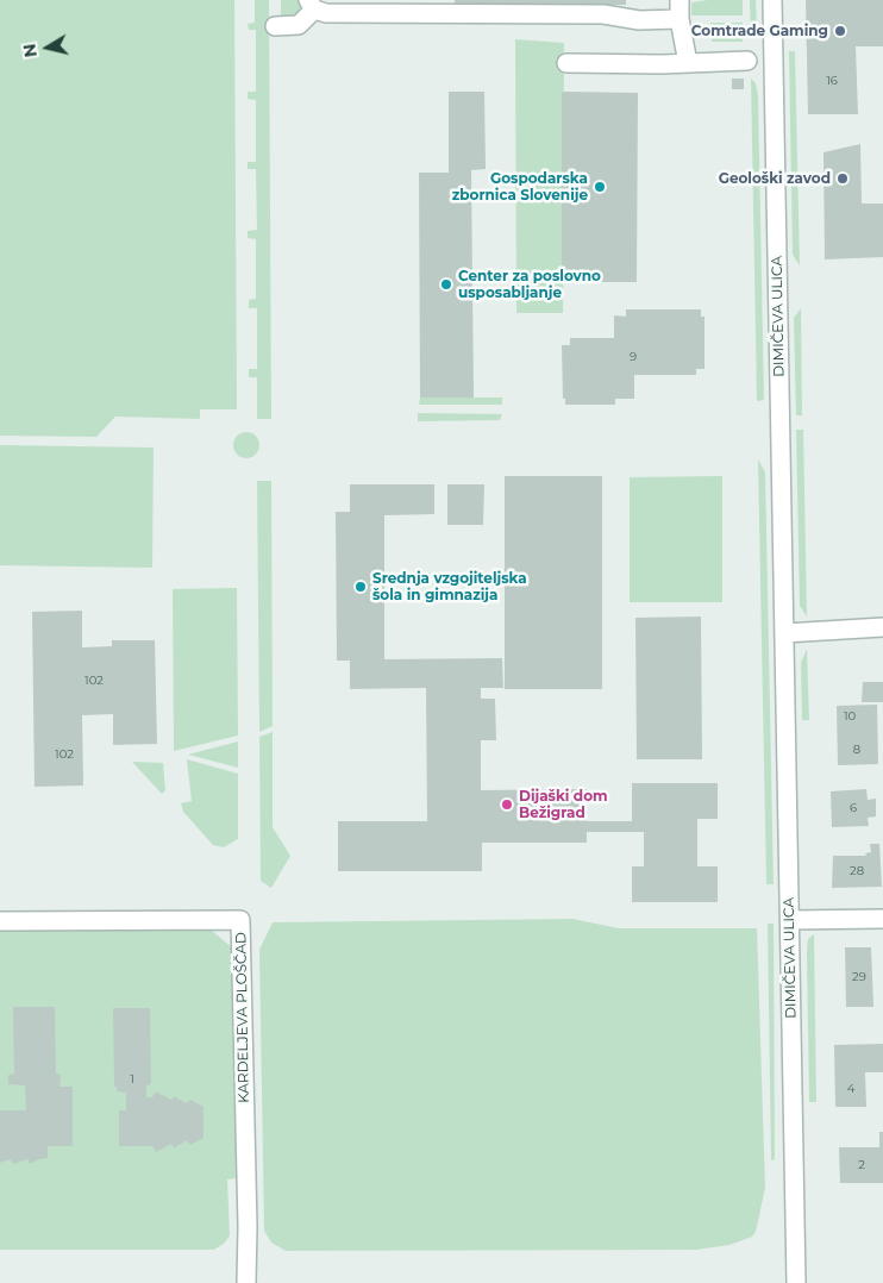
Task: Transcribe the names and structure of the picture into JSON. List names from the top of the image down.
{
  "streets": {
    "street": ["DIMIČEVA ULICA", "KARDELJEVA PLOŠČAD"]
  },
  "places": [
    "Comtrade Gaming",
    "Geološki zavod",
    "Gospodarska zbornica Slovenije",
    "Center za poslovno usposabljanje",
    "Srednja vzgojiteljska šola in gimnazija",
    "Dijaški dom Bežigrad"
  ],
  "house_numbers": [
    "16",
    "9",
    "102",
    "10",
    "8",
    "102",
    "6",
    "28",
    "29",
    "1",
    "4",
    "2"
  ],
  "north": "left"
}
